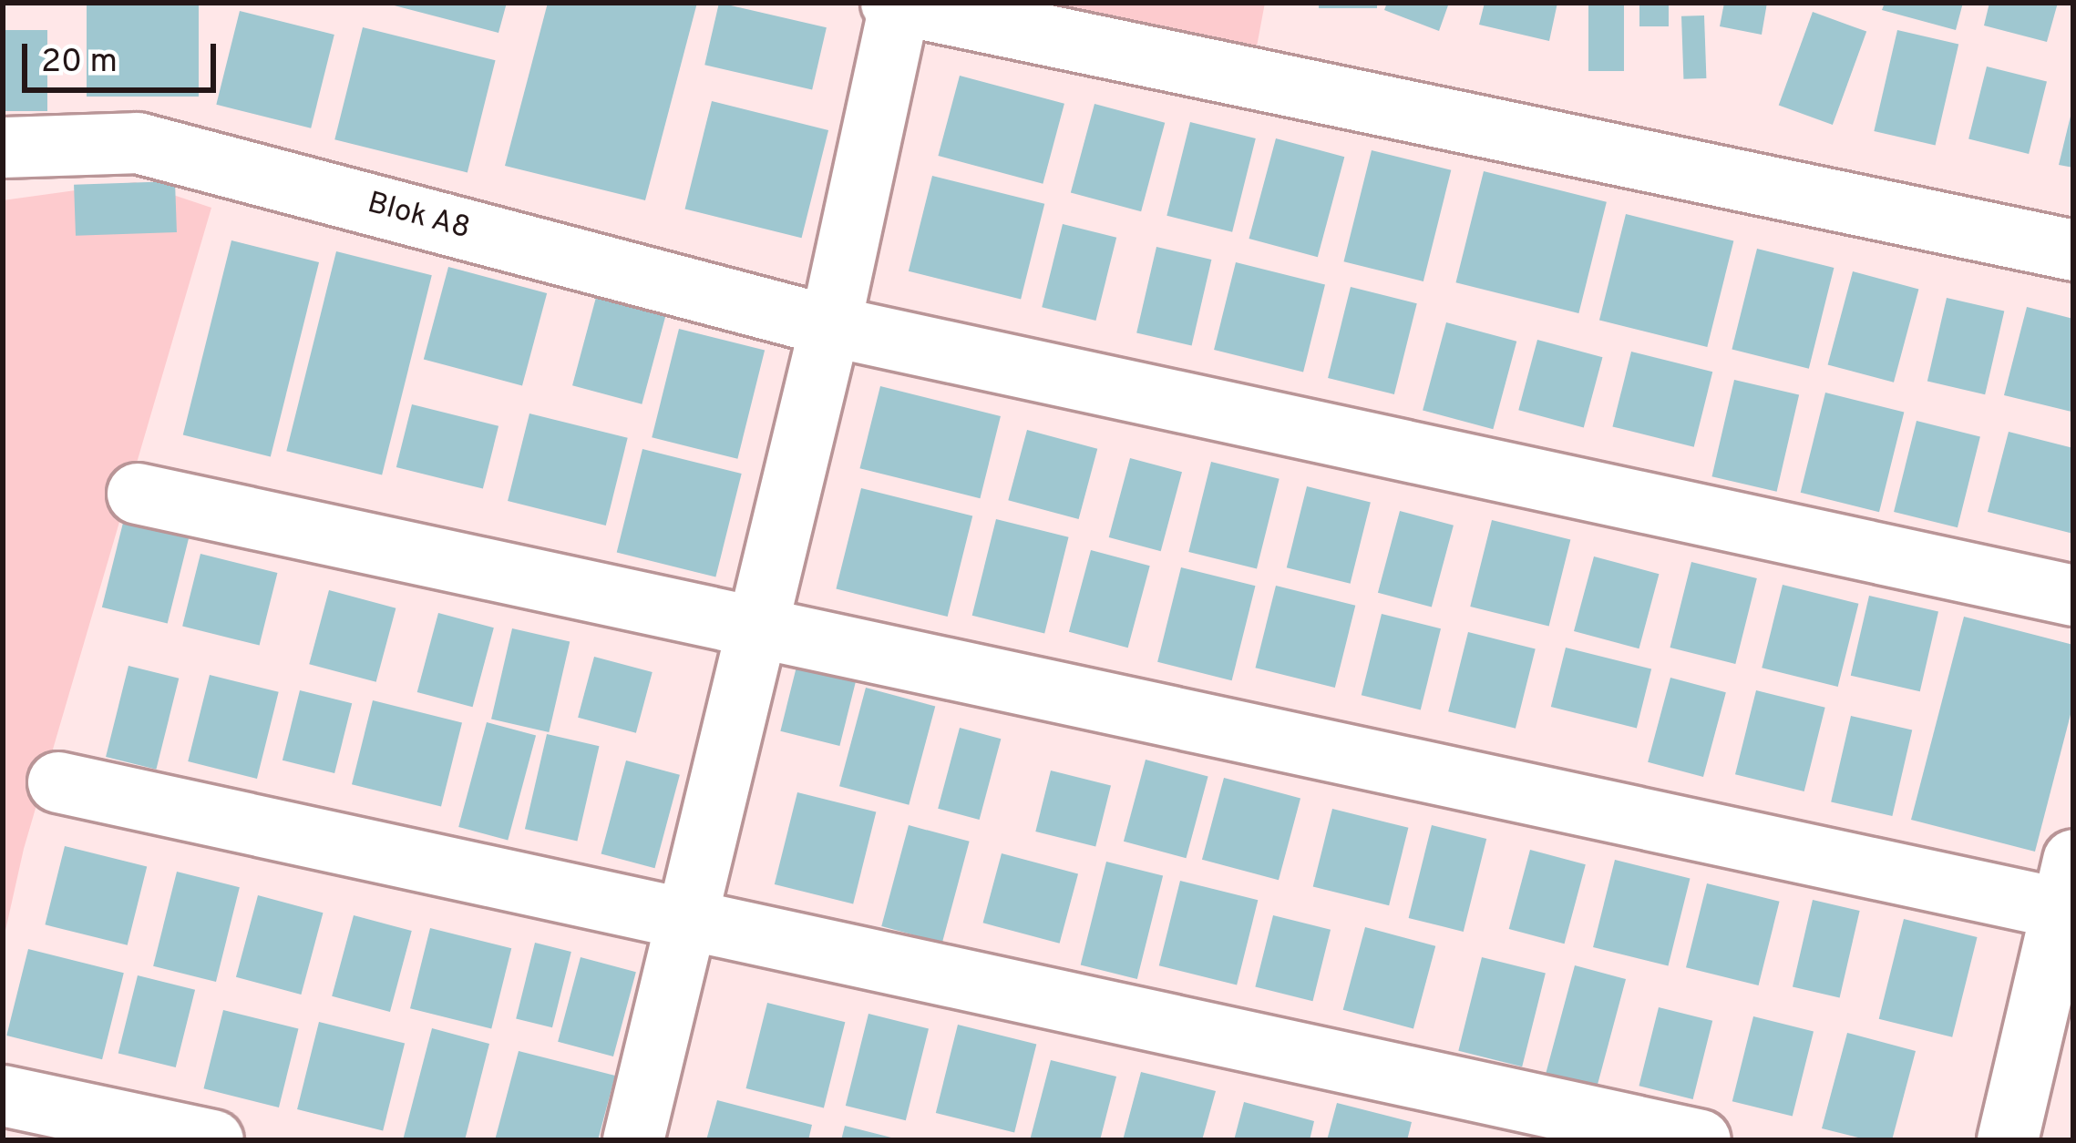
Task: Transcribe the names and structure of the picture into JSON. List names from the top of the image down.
{
  "streets": {
    "street": ["Blok A8"]
  },
  "scale_bar": "20 m"
}
